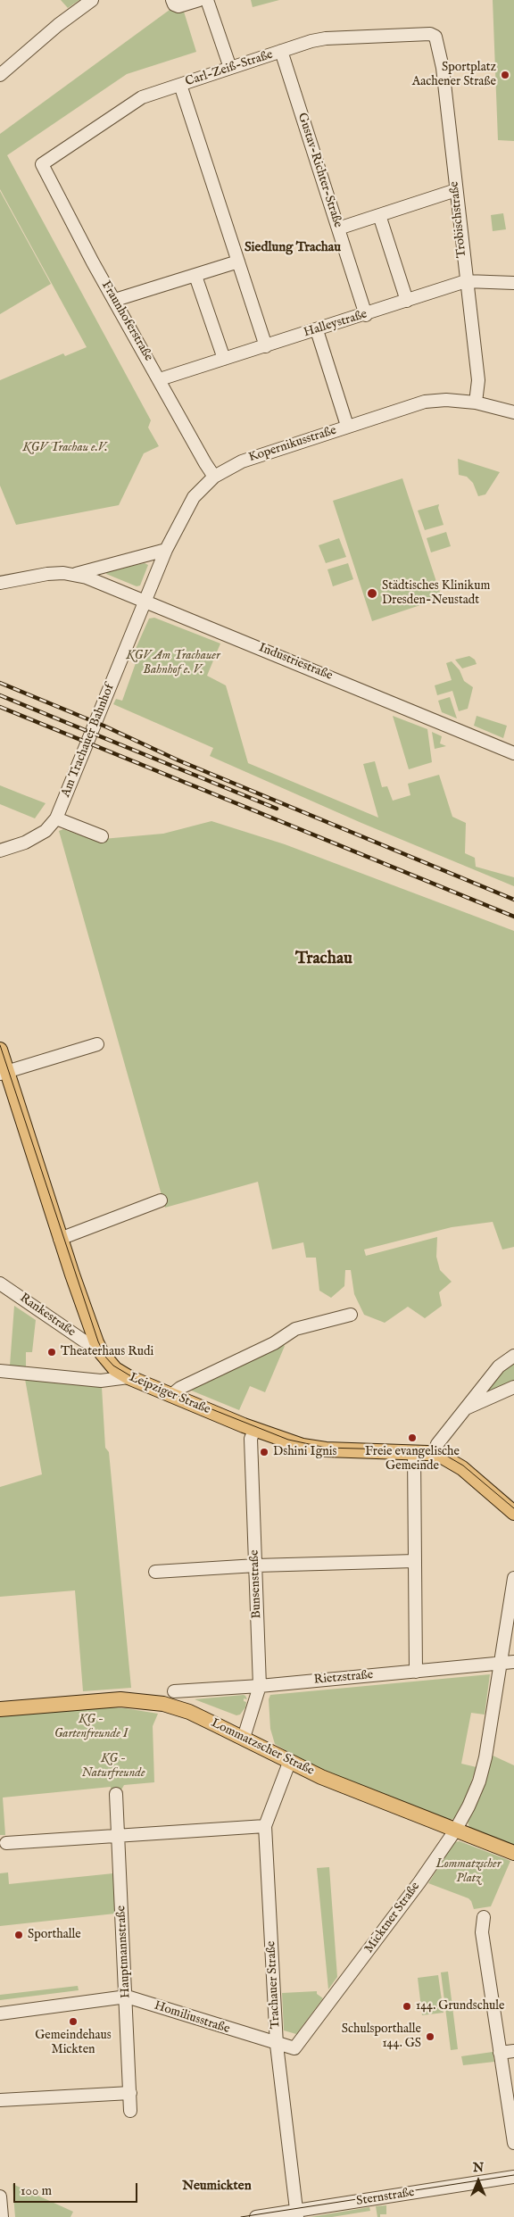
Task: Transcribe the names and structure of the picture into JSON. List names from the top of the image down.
{
  "streets": {
    "main road": ["Leipziger Straße", "Lommatzscher Straße"],
    "street": [
      "Carl-Zeiß-Straße",
      "Gustav-Richter-Straße",
      "Trobischstraße",
      "Fraunhoferstraße",
      "Halleystraße",
      "Kopernikusstraße",
      "Industriestraße",
      "Am Trachauer Bahnhof",
      "Rankestraße",
      "Bunsenstraße",
      "Rietzstraße",
      "Micktner Straße",
      "Hauptmannstraße",
      "Trachauer Straße",
      "Homiliusstraße",
      "Sternstraße"
    ]
  },
  "crossings": [
    ["Carl-Zeiß-Straße", "Gustav-Richter-Straße"],
    ["Carl-Zeiß-Straße", "Trobischstraße"],
    ["Carl-Zeiß-Straße", "Fraunhoferstraße"],
    ["Gustav-Richter-Straße", "Halleystraße"],
    ["Trobischstraße", "Halleystraße"],
    ["Trobischstraße", "Kopernikusstraße"],
    ["Fraunhoferstraße", "Halleystraße"],
    ["Fraunhoferstraße", "Kopernikusstraße"],
    ["Kopernikusstraße", "Industriestraße"],
    ["Kopernikusstraße", "Am Trachauer Bahnhof"],
    ["Industriestraße", "Am Trachauer Bahnhof"],
    ["Rankestraße", "Leipziger Straße"],
    ["Leipziger Straße", "Bunsenstraße"],
    ["Bunsenstraße", "Rietzstraße"],
    ["Bunsenstraße", "Lommatzscher Straße"],
    ["Rietzstraße", "Micktner Straße"],
    ["Lommatzscher Straße", "Micktner Straße"],
    ["Lommatzscher Straße", "Trachauer Straße"],
    ["Micktner Straße", "Trachauer Straße"],
    ["Micktner Straße", "Homiliusstraße"],
    ["Hauptmannstraße", "Homiliusstraße"],
    ["Trachauer Straße", "Homiliusstraße"],
    ["Trachauer Straße", "Sternstraße"]
  ],
  "districts": ["Siedlung Trachau", "Trachau", "Neumickten"],
  "parks": [
    "KGV Trachau e.V.",
    "KGV Am Trachauer Bahnhof e. V.",
    "KG - Gartenfreunde I",
    "KG - Naturfreunde",
    "Lommatzscher Platz"
  ],
  "places": [
    "Sportplatz Aachener Straße",
    "Städtisches Klinikum Dresden-Neustadt",
    "Theaterhaus Rudi",
    "Freie evangelische Gemeinde",
    "Dshini Ignis",
    "Sporthalle",
    "144. Grundschule",
    "Gemeindehaus Mickten",
    "Schulsporthalle 144. GS"
  ],
  "scale_bar": "100 m",
  "north": "top"
}
